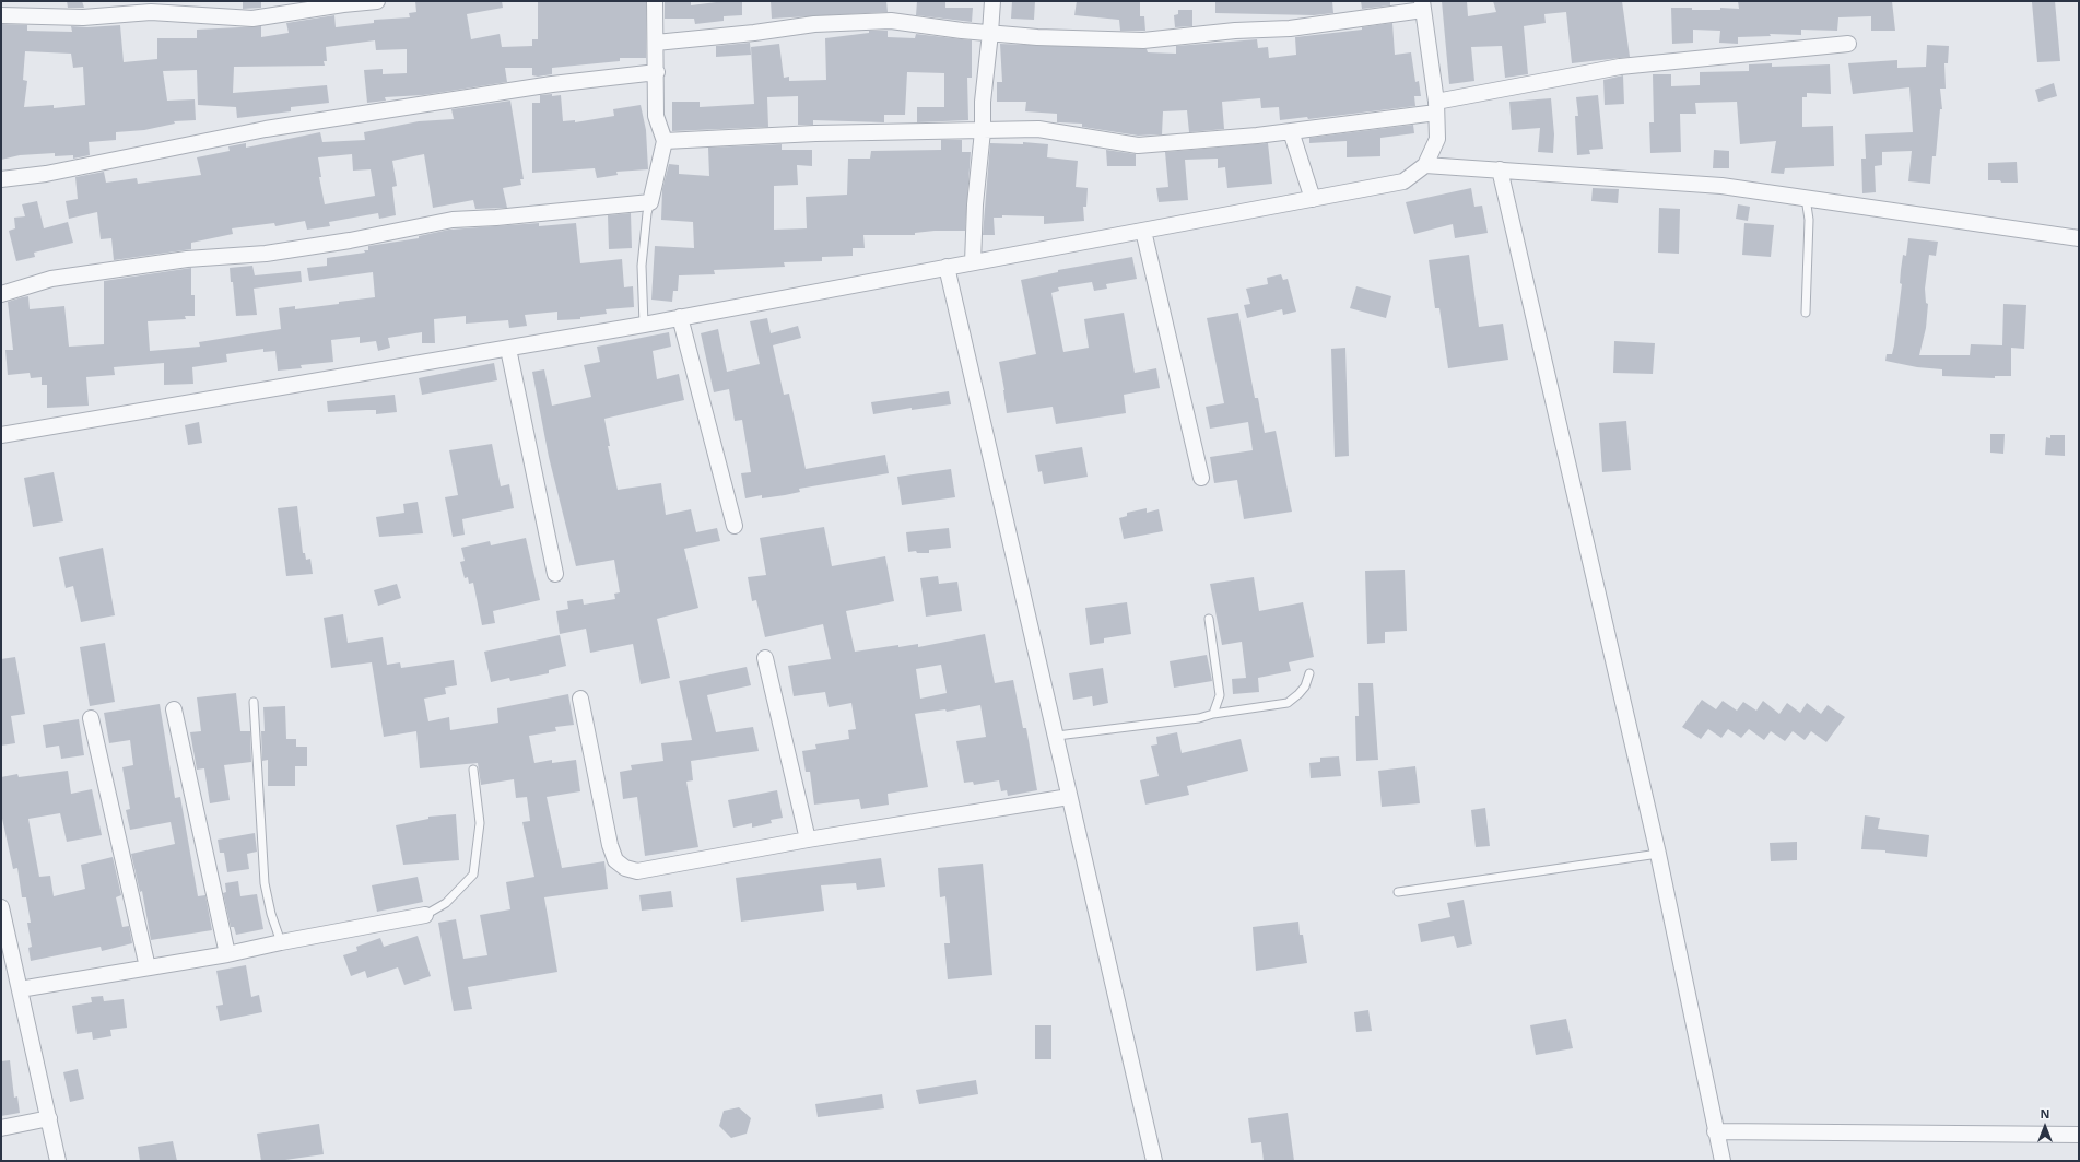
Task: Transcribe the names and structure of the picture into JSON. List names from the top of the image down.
{
  "north": "top"
}
